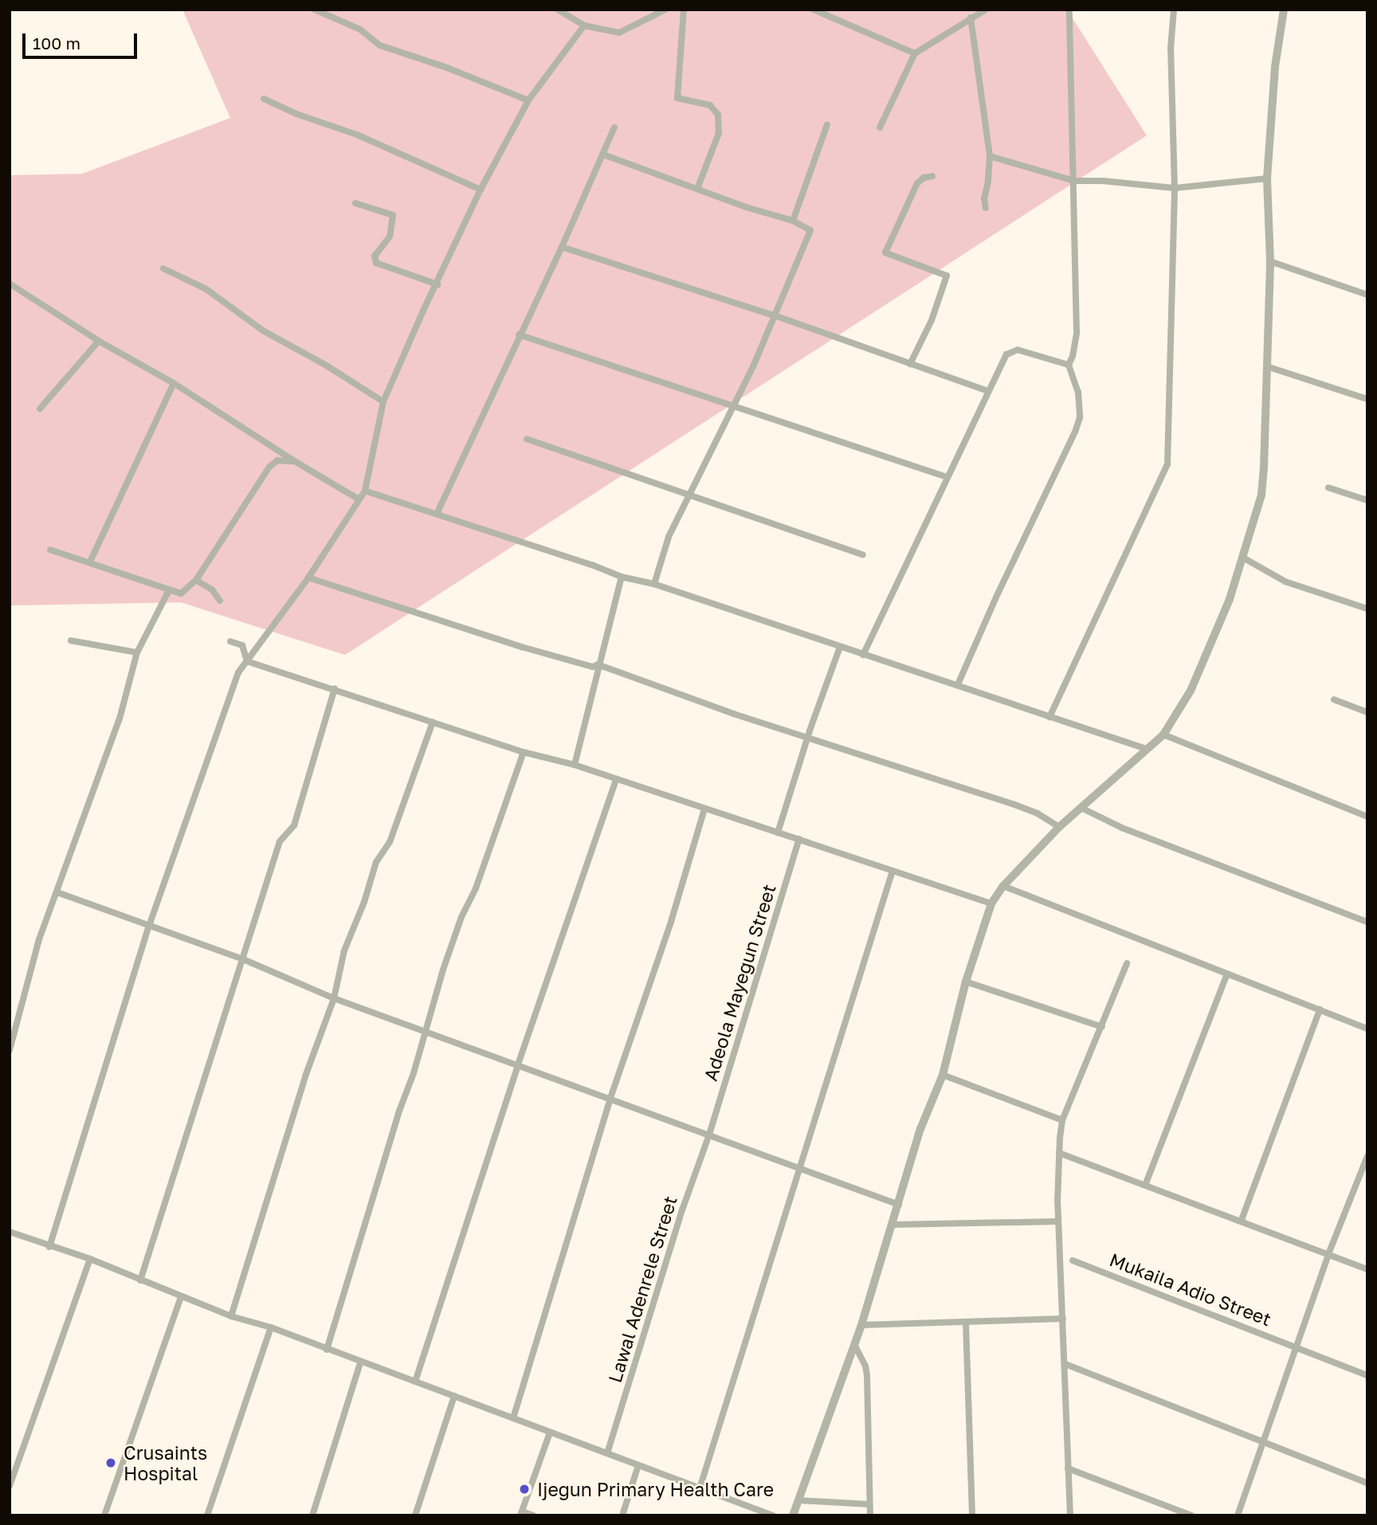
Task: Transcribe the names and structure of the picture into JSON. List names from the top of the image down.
{
  "streets": {
    "street": ["Adeola Mayegun Street", "Lawal Adenrele Street", "Mukaila Adio Street"]
  },
  "crossings": [
    ["Adeola Mayegun Street", "Lawal Adenrele Street"]
  ],
  "places": ["Crusaints Hospital", "Ijegun Primary Health Care"],
  "scale_bar": "100 m"
}
